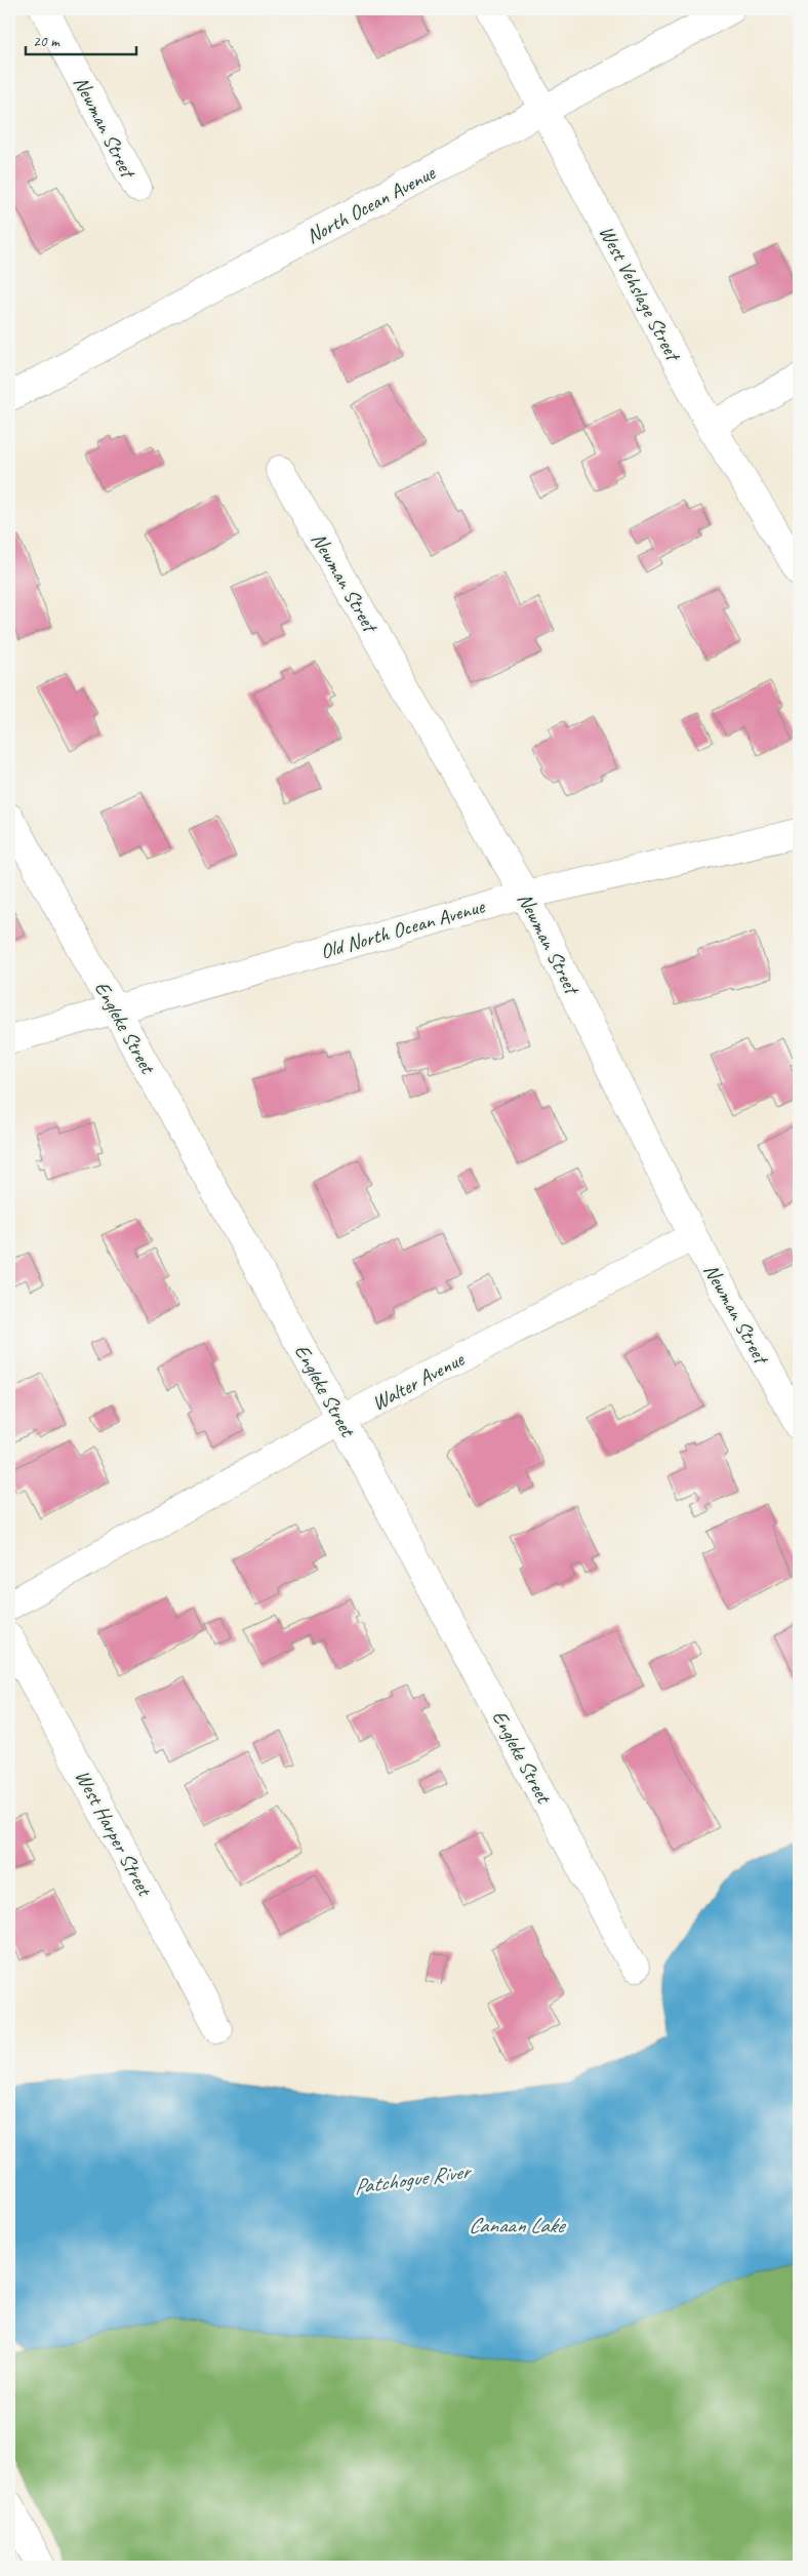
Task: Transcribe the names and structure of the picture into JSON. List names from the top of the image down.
{
  "streets": {
    "street": [
      "Newman Street",
      "North Ocean Avenue",
      "West Vehslage Street",
      "Old North Ocean Avenue",
      "Engleke Street",
      "Walter Avenue",
      "West Harper Street"
    ]
  },
  "crossings": [
    ["Newman Street", "Old North Ocean Avenue"],
    ["Newman Street", "Walter Avenue"],
    ["North Ocean Avenue", "West Vehslage Street"],
    ["Old North Ocean Avenue", "Engleke Street"],
    ["Engleke Street", "Walter Avenue"]
  ],
  "water": ["Patchogue River", "Canaan Lake"],
  "scale_bar": "20 m"
}
